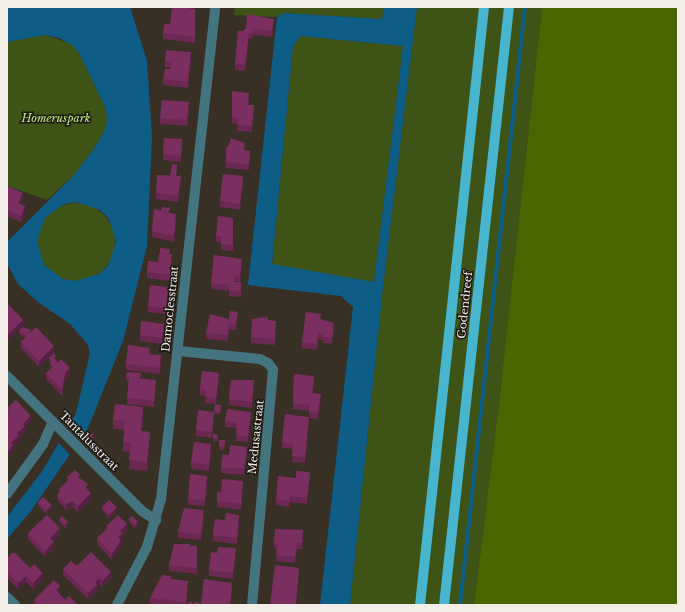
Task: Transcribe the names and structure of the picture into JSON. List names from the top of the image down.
{
  "streets": {
    "main road": ["Godendreef"],
    "street": ["Damoclesstraat", "Medusastraat", "Tantalusstraat"]
  },
  "crossings": [
    ["Damoclesstraat", "Medusastraat"],
    ["Damoclesstraat", "Tantalusstraat"]
  ],
  "parks": ["Homeruspark"]
}
